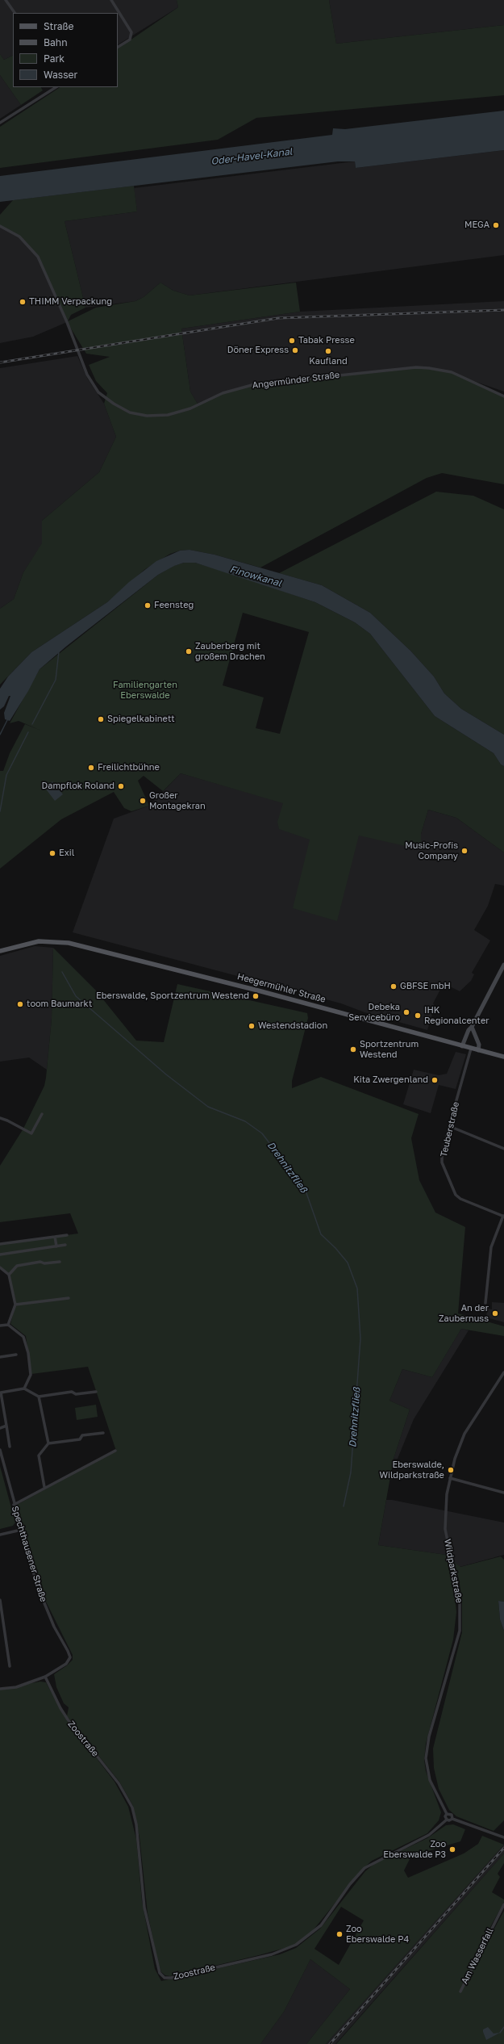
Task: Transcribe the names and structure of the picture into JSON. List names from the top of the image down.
{
  "streets": {
    "main road": ["Heegermühler Straße"],
    "street": [
      "Angermünder Straße",
      "Teuberstraße",
      "Spechthausener Straße",
      "Wildparkstraße",
      "Zoostraße",
      "Am Wasserfall"
    ]
  },
  "crossings": [
    ["Heegermühler Straße", "Teuberstraße"],
    ["Spechthausener Straße", "Zoostraße"],
    ["Wildparkstraße", "Zoostraße"]
  ],
  "water": ["Oder-Havel-Kanal", "Finowkanal", "Drehnitzfließ"],
  "parks": ["Familiengarten Eberswalde"],
  "places": [
    "MEGA",
    "THIMM Verpackung",
    "Tabak Presse",
    "Döner Express",
    "Kaufland",
    "Feensteg",
    "Zauberberg mit großem Drachen",
    "Spiegelkabinett",
    "Freilichtbühne",
    "Dampflok Roland",
    "Großer Montagekran",
    "Music-Profis Company",
    "Exil",
    "GBFSE mbH",
    "Eberswalde, Sportzentrum Westend",
    "toom Baumarkt",
    "Debeka Servicebüro",
    "IHK Regionalcenter",
    "Westendstadion",
    "Sportzentrum Westend",
    "Kita Zwergenland",
    "An der Zaubernuss",
    "Eberswalde, Wildparkstraße",
    "Zoo Eberswalde P3",
    "Zoo Eberswalde P4"
  ],
  "legend": [
    "Straße",
    "Bahn",
    "Park",
    "Wasser"
  ]
}
